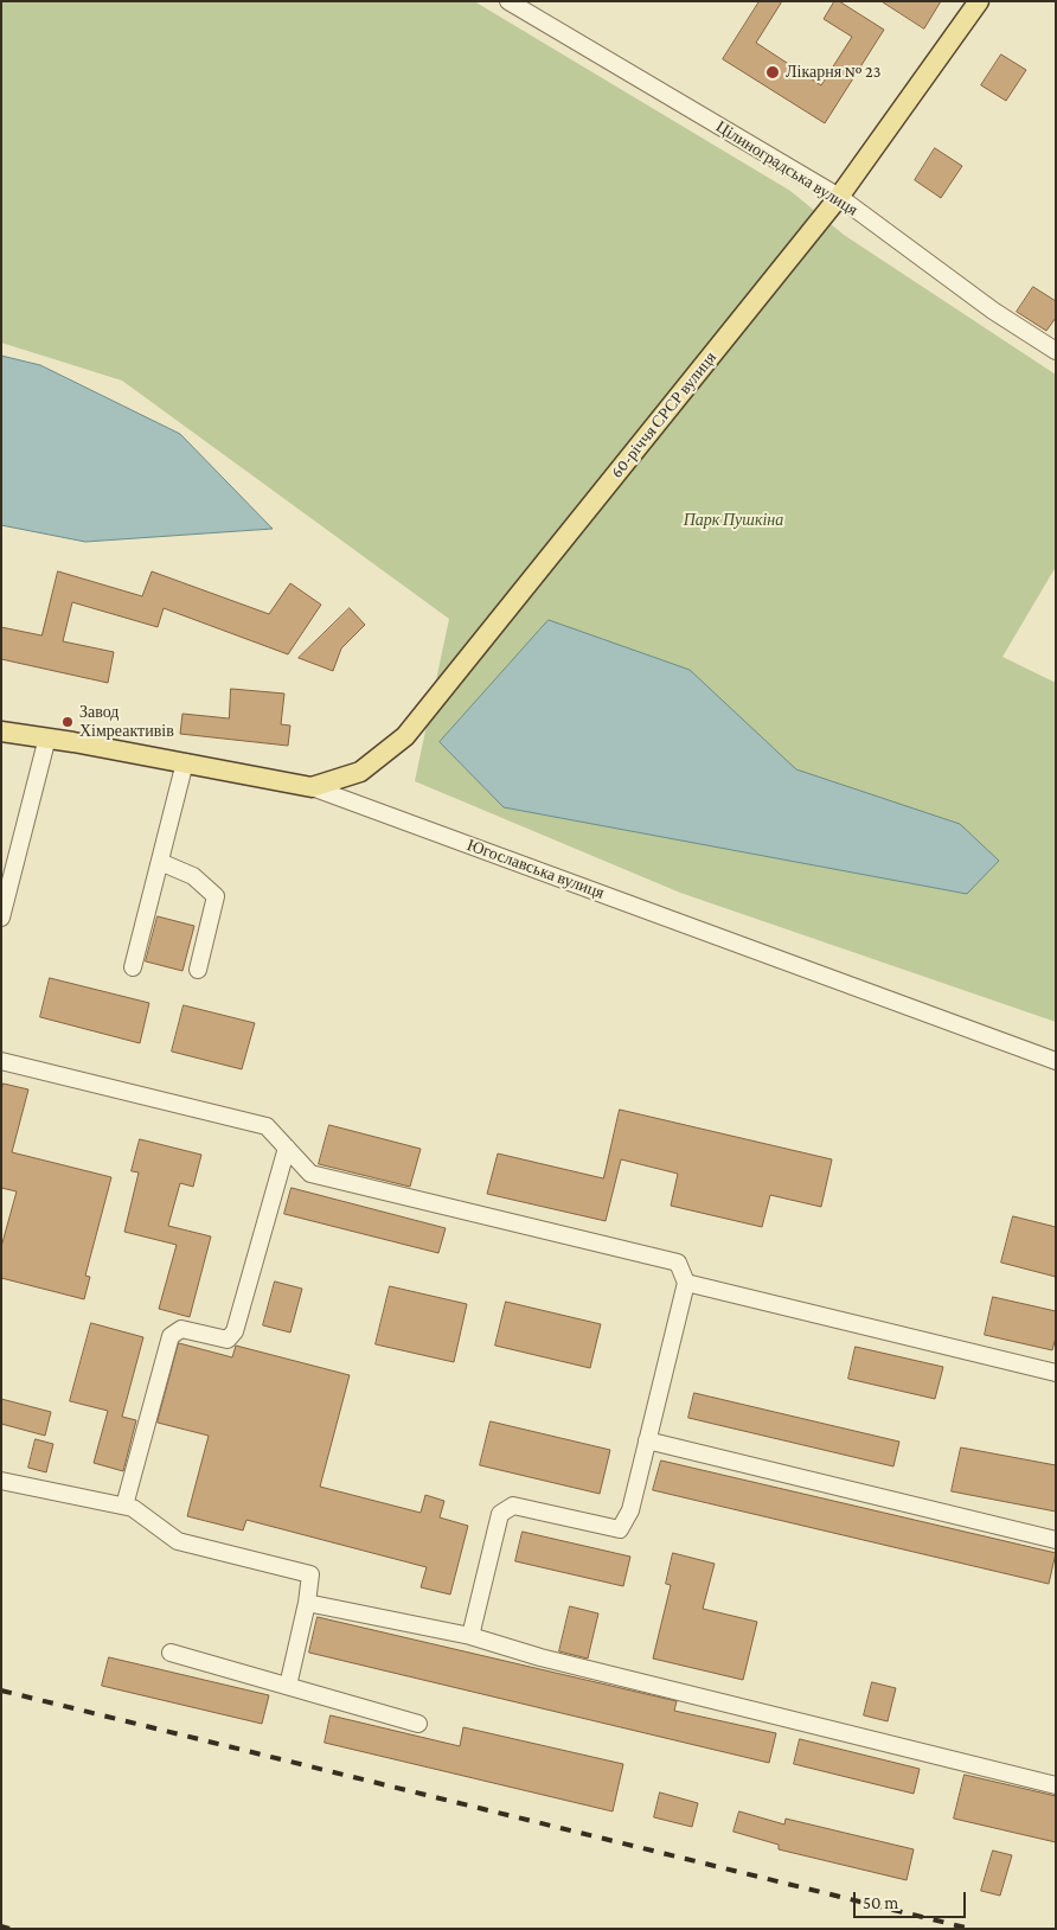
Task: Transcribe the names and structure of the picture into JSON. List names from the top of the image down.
{
  "streets": {
    "main road": ["60-річчя СРСР вулиця", "Югославська вулиця"],
    "street": ["Цілиноградська вулиця"]
  },
  "crossings": [
    ["Цілиноградська вулиця", "60-річчя СРСР вулиця"],
    ["60-річчя СРСР вулиця", "Югославська вулиця"]
  ],
  "parks": ["Парк Пушкіна"],
  "places": ["Лікарня № 23", "Завод Хімреактивів"],
  "scale_bar": "50 m"
}
